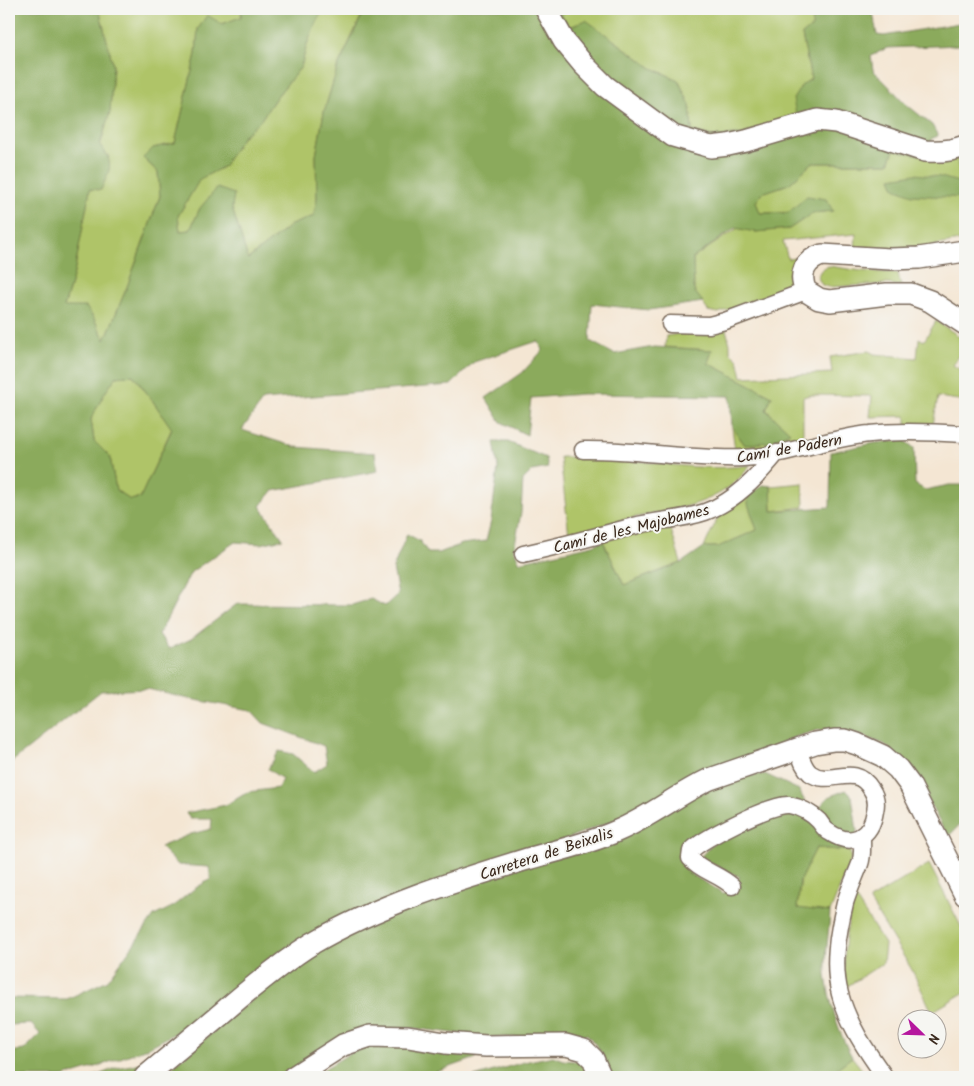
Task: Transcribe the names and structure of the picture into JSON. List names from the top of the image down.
{
  "streets": {
    "main road": ["Carretera de Beixalis"],
    "street": ["Camí de Padern", "Camí de les Majobames"]
  },
  "crossings": [
    ["Camí de Padern", "Camí de les Majobames"]
  ],
  "north": "bottom right"
}
